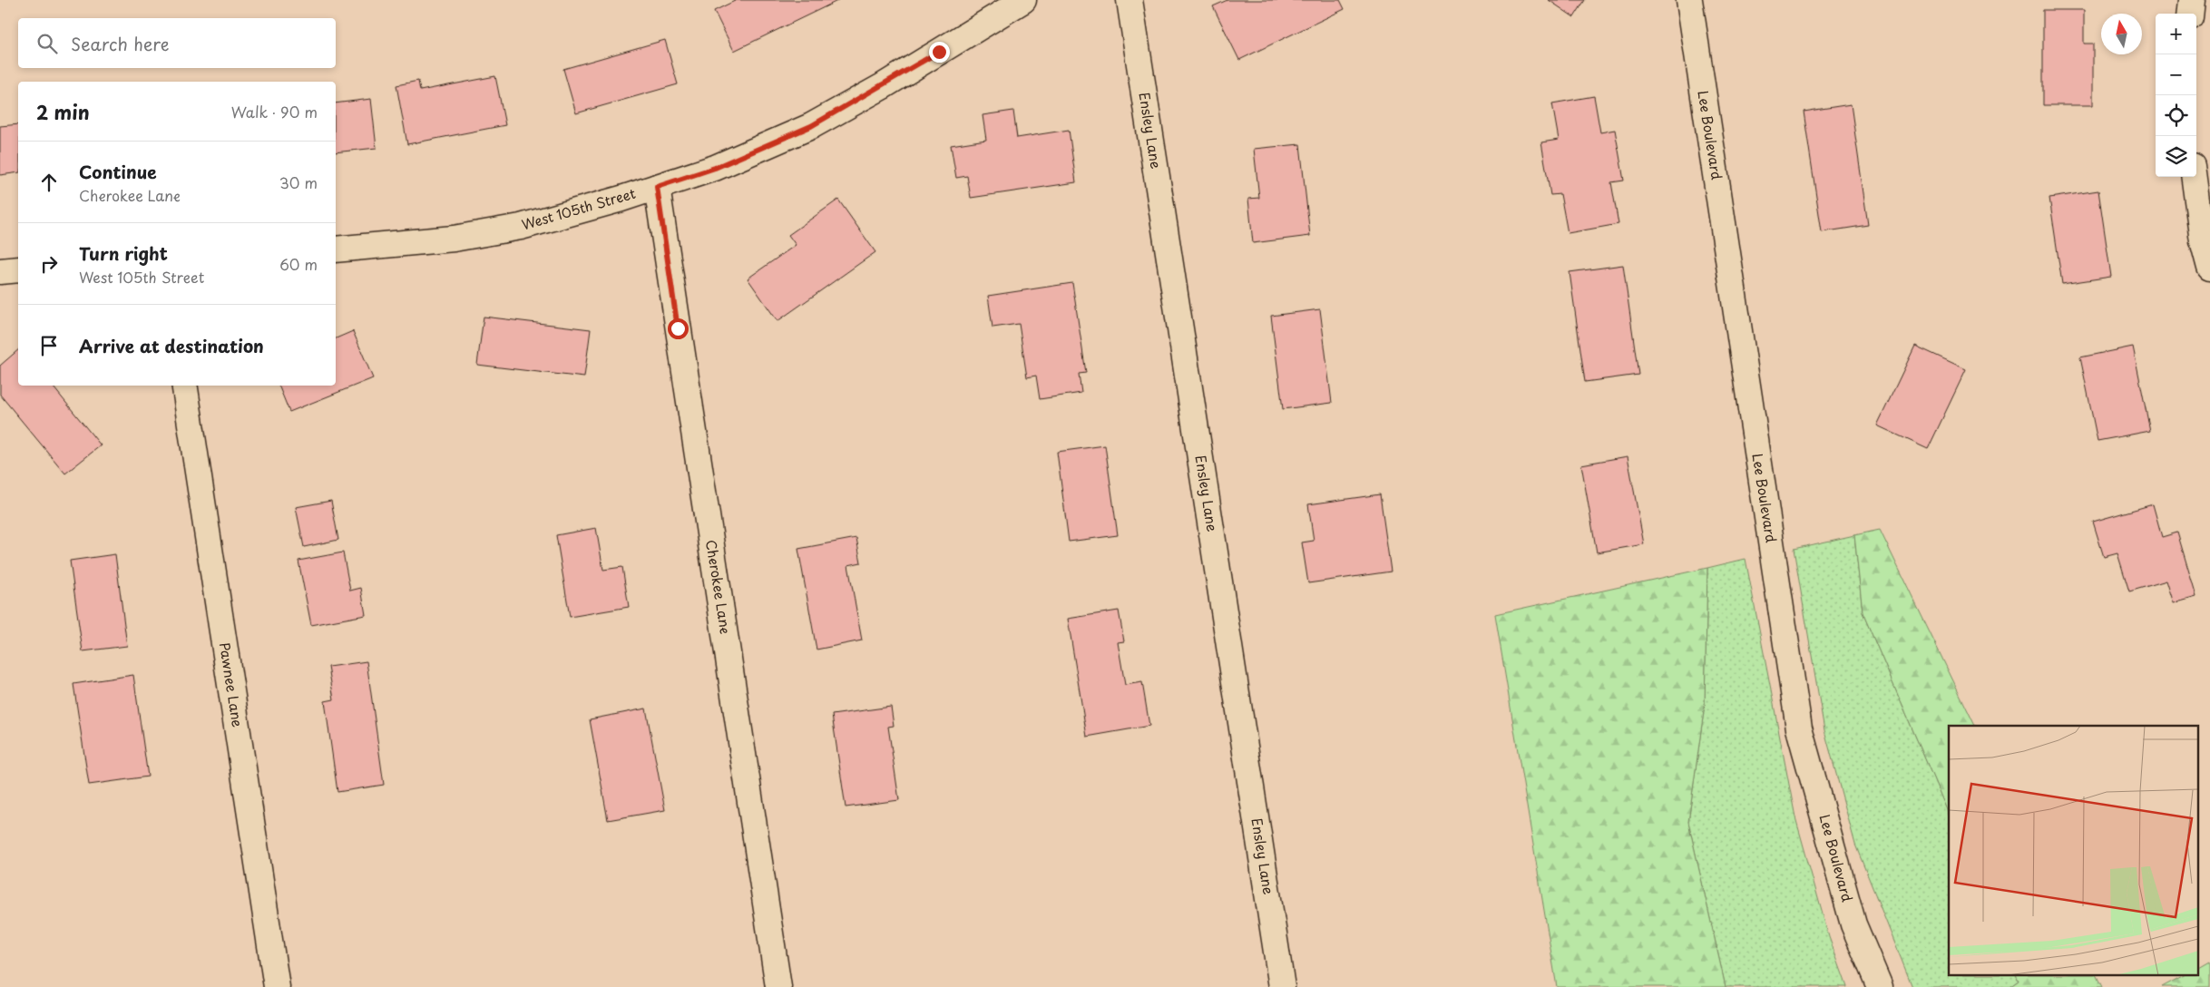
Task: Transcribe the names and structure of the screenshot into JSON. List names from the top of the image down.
{
  "streets": {
    "street": [
      "Ensley Lane",
      "Lee Boulevard",
      "West 105th Street",
      "Cherokee Lane",
      "Pawnee Lane"
    ]
  },
  "crossings": [
    ["West 105th Street", "Cherokee Lane"]
  ],
  "north": "top",
  "page": {
    "map_buttons": ["+", "−"],
    "search": "Search here",
    "heading": ["2 min", "Walk · 90 m"],
    "list": [
      ["Continue", "Cherokee Lane", "30 m"],
      ["Turn right", "West 105th Street", "60 m"],
      "Arrive at destination"
    ]
  }
}
